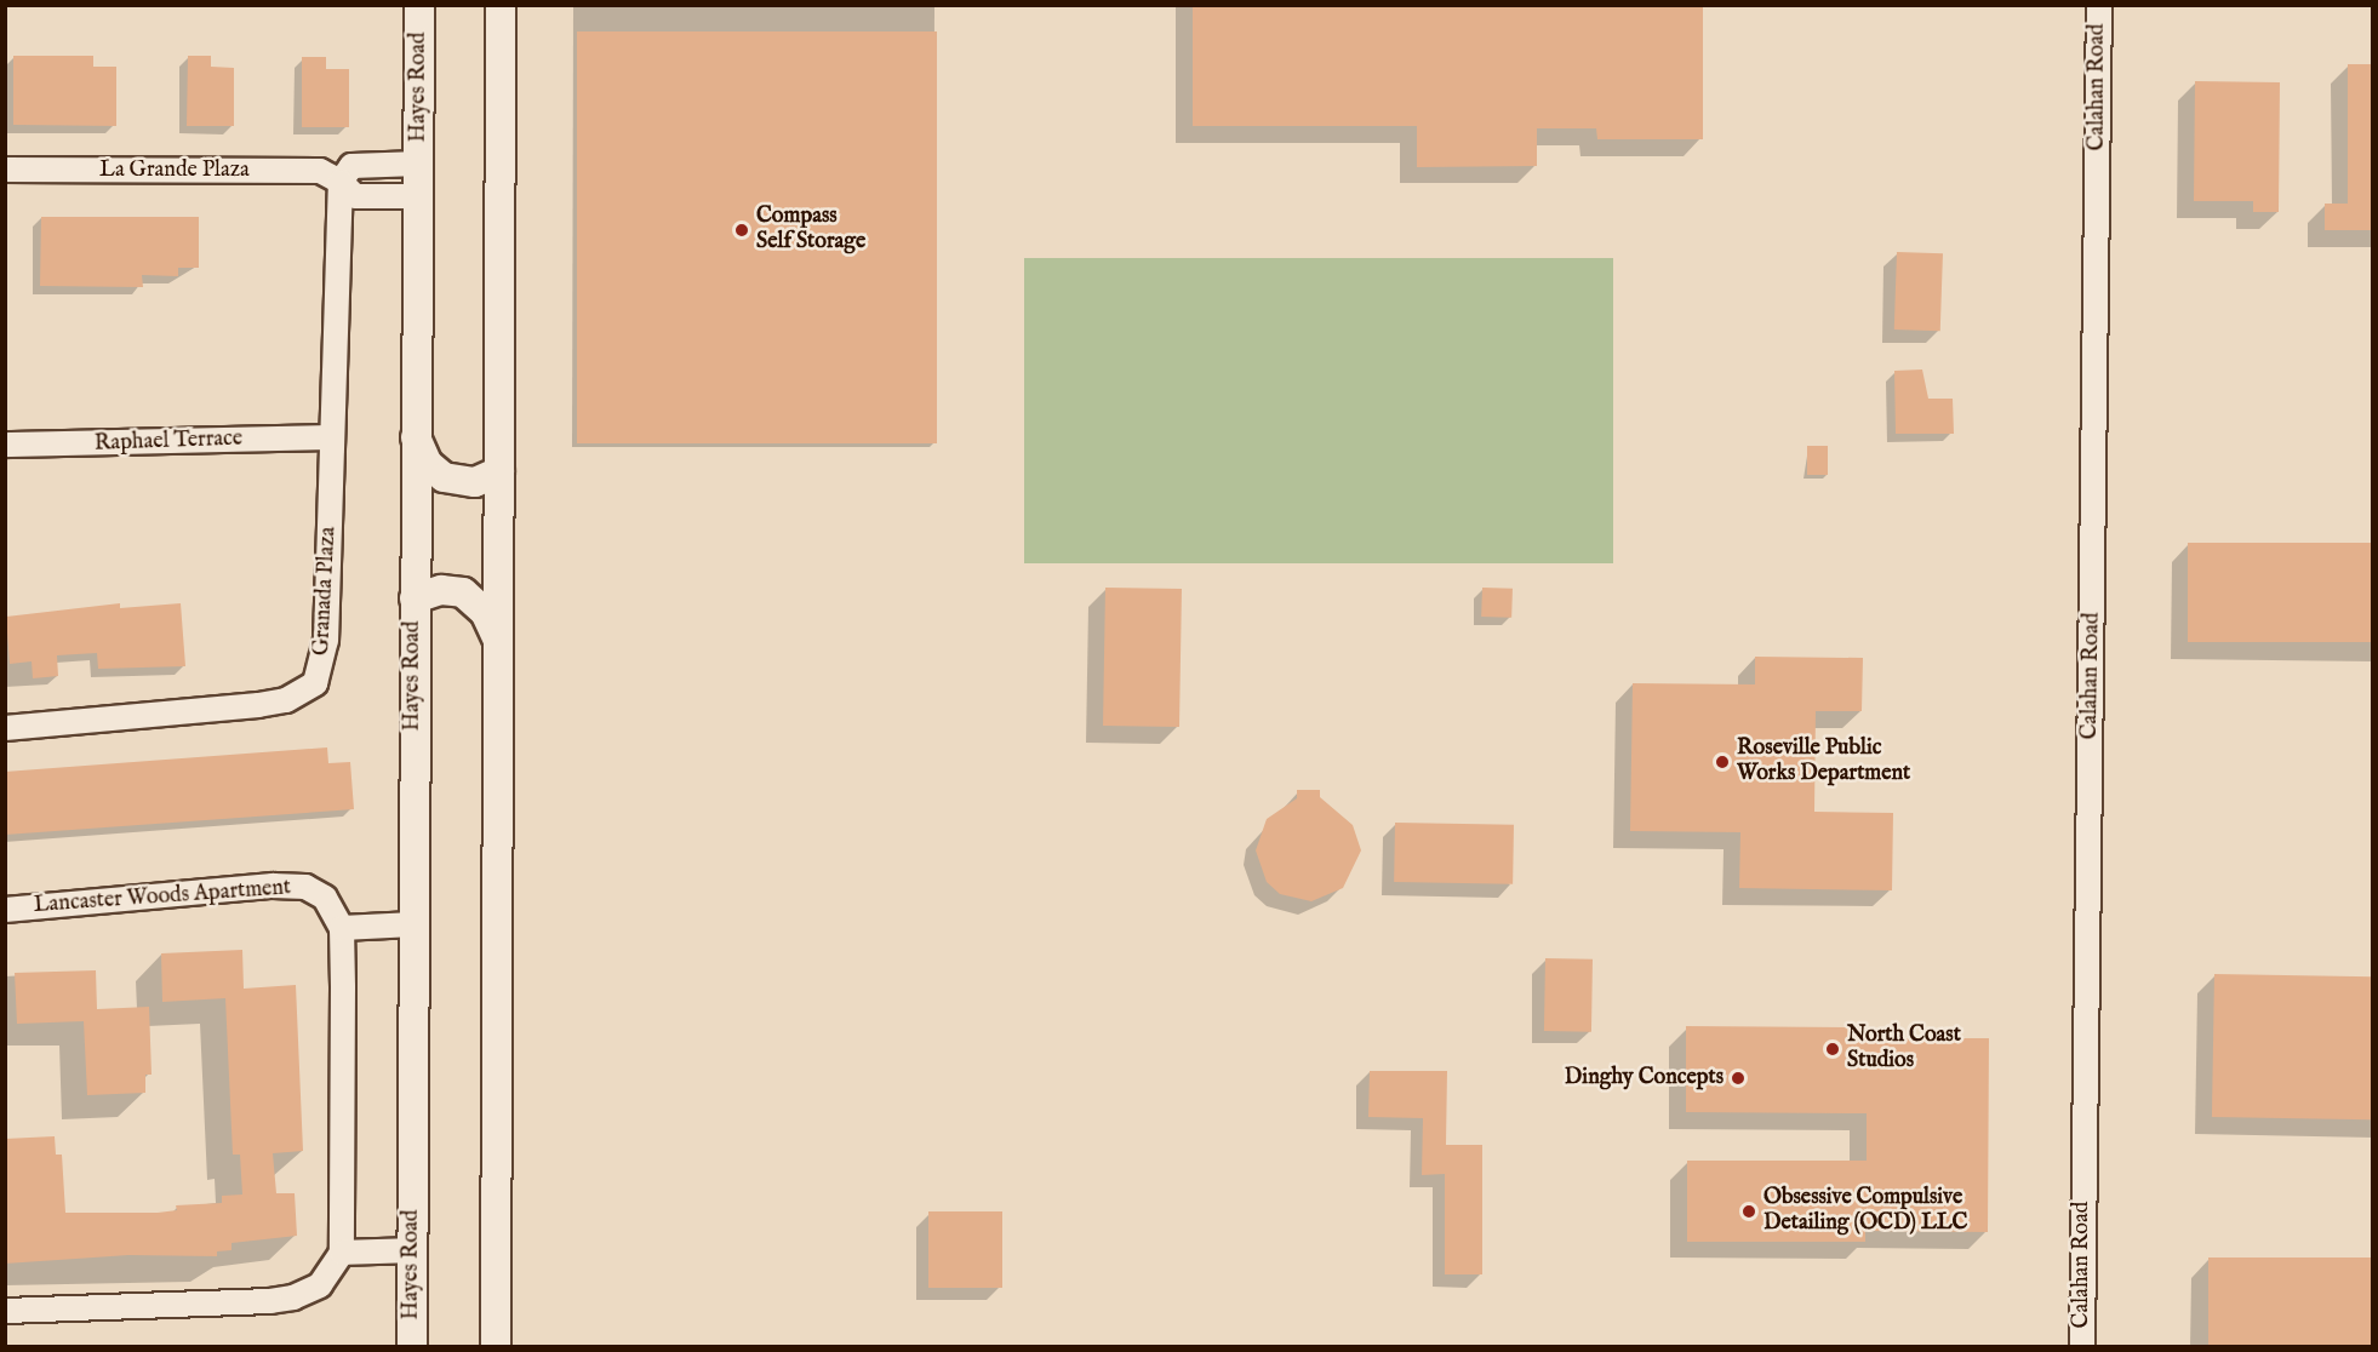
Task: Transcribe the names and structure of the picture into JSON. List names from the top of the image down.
{
  "streets": {
    "street": [
      "Hayes Road",
      "Calahan Road",
      "La Grande Plaza",
      "Raphael Terrace",
      "Granada Plaza",
      "Lancaster Woods Apartment"
    ]
  },
  "crossings": [
    ["Hayes Road", "La Grande Plaza"],
    ["La Grande Plaza", "Granada Plaza"],
    ["Raphael Terrace", "Granada Plaza"]
  ],
  "places": [
    "Compass Self Storage",
    "Roseville Public Works Department",
    "North Coast Studios",
    "Dinghy Concepts",
    "Obsessive Compulsive Detailing (OCD) LLC"
  ]
}
